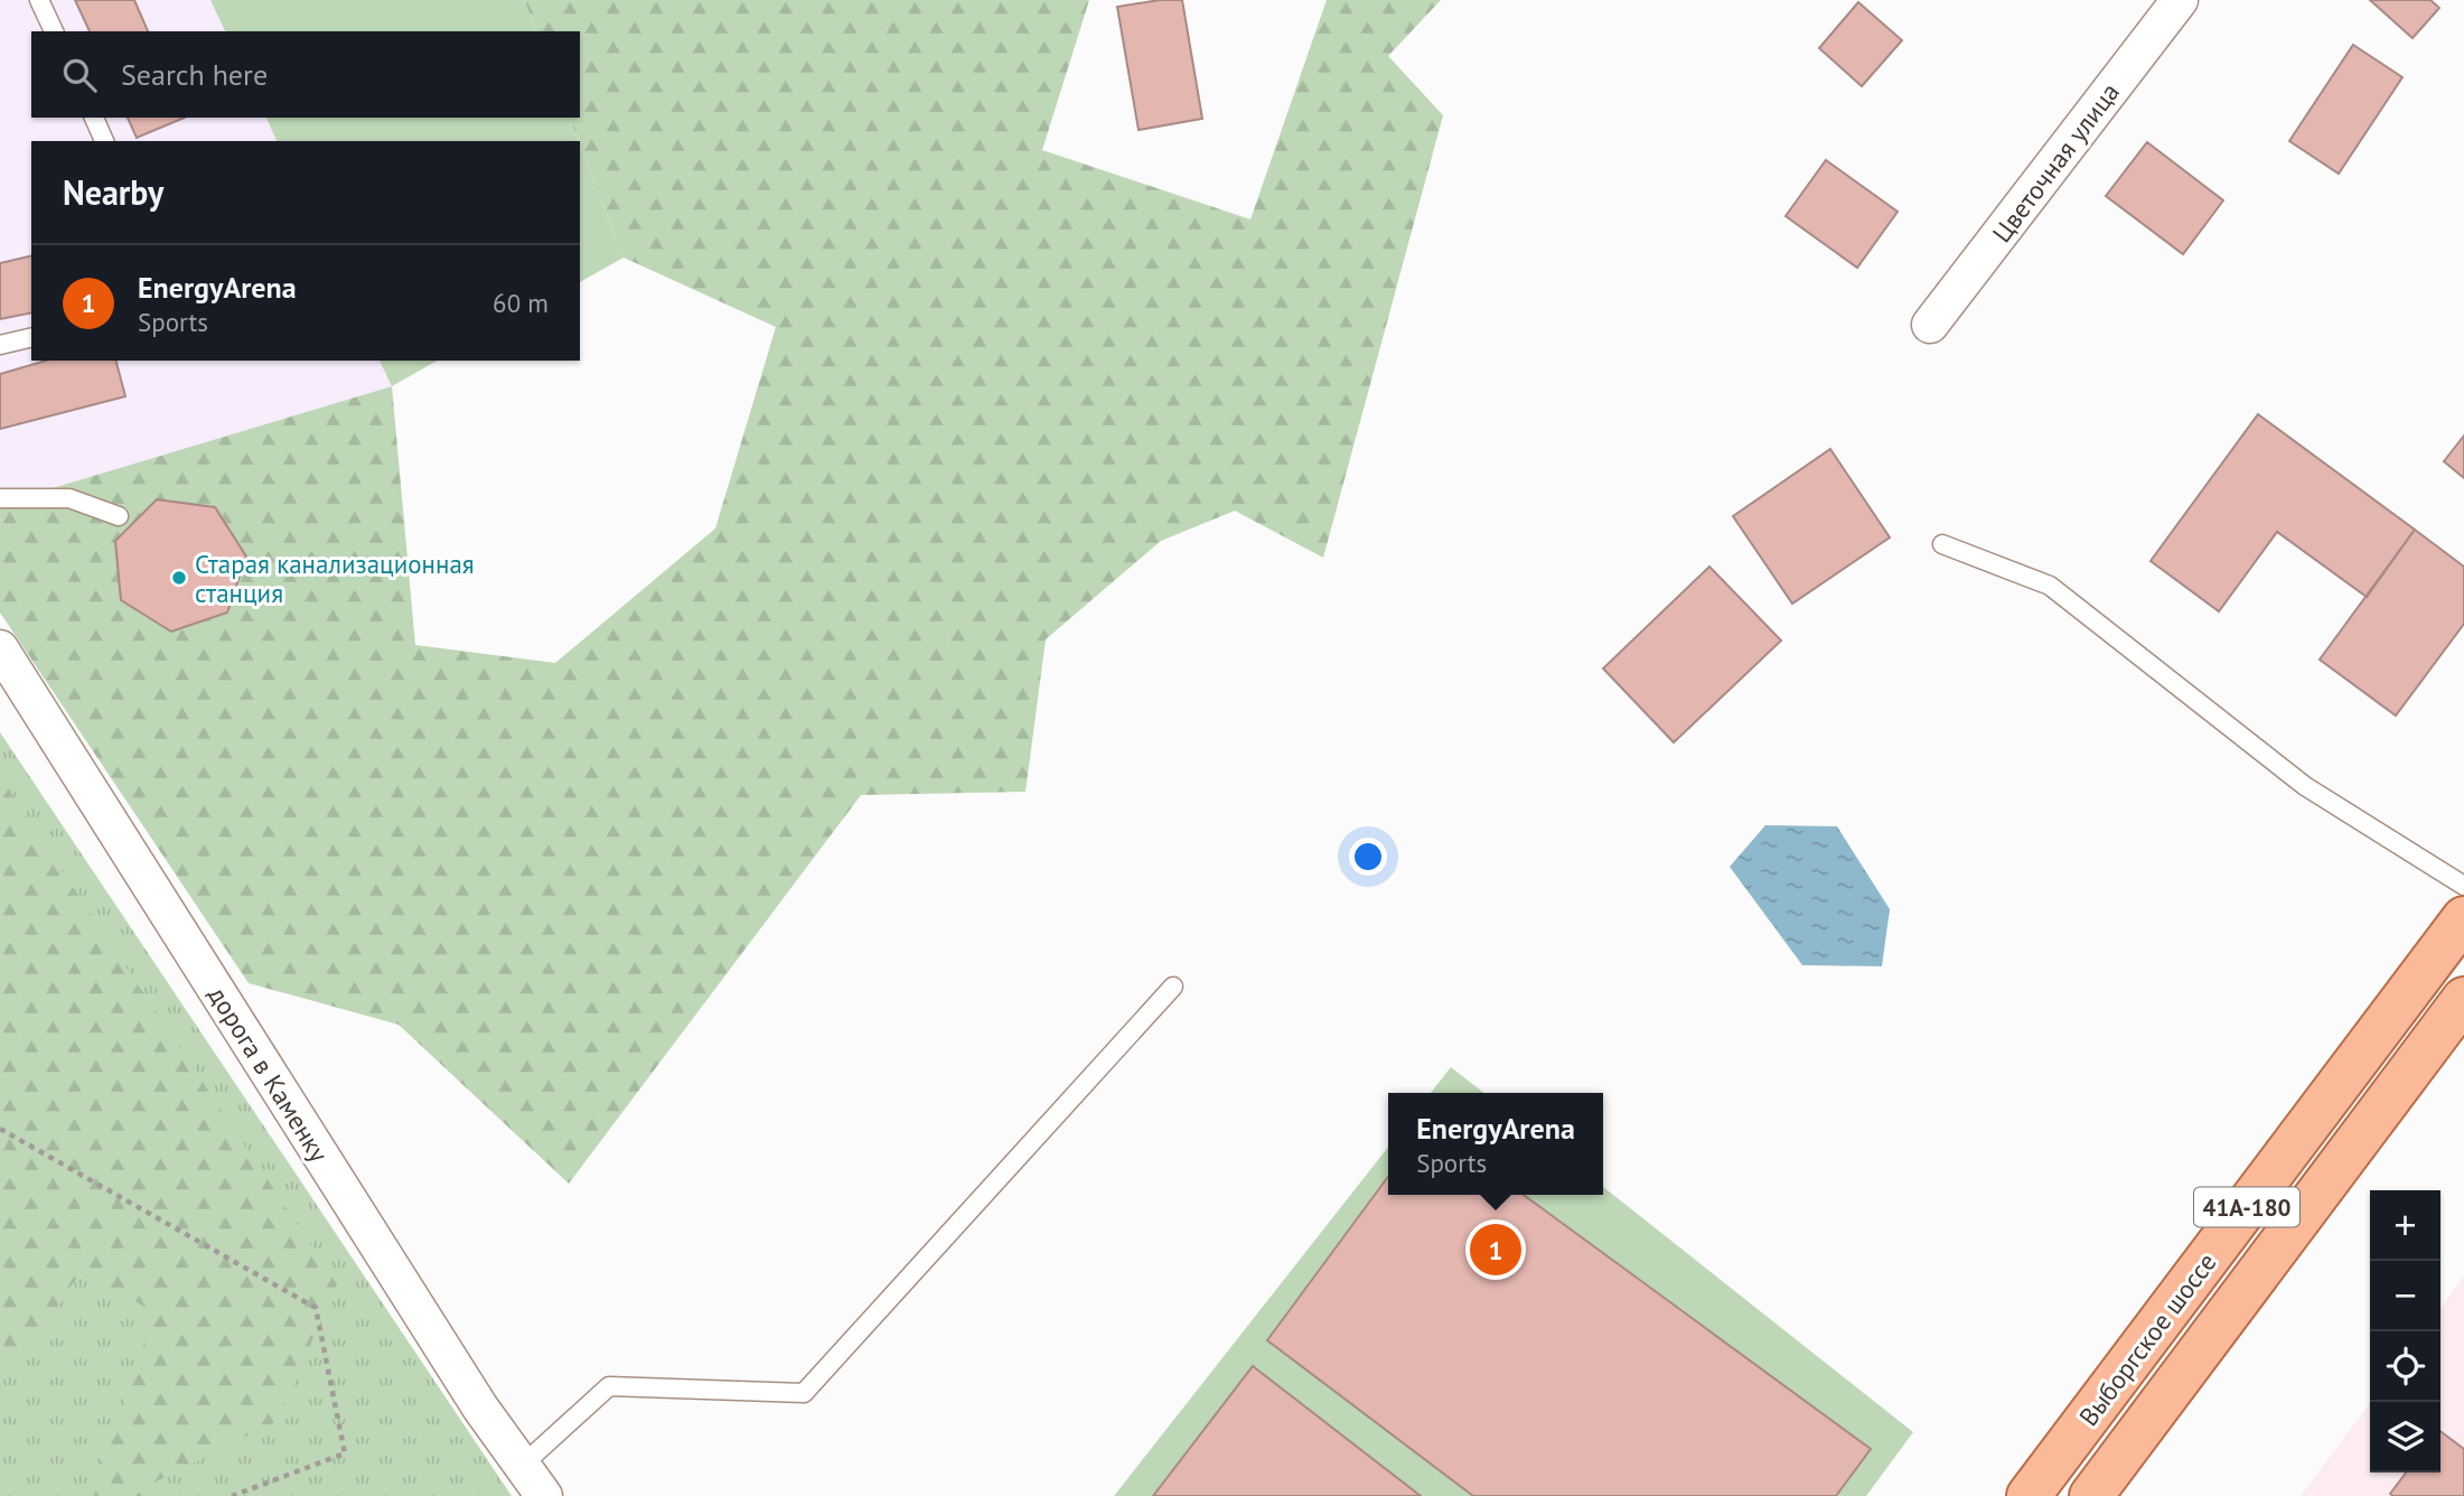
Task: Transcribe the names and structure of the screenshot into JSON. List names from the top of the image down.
{
  "streets": {
    "main road": ["41А-180", "Выборгское шоссе"],
    "street": ["Цветочная улица", "дорога в Каменку"]
  },
  "places": ["Старая канализационная станция"],
  "page": {
    "search": "Search here",
    "heading": "Nearby",
    "list": [
      {
        "mark": "1",
        "name": "EnergyArena",
        "note": "Sports",
        "value": "60 m"
      }
    ],
    "popup": ["EnergyArena", "Sports"],
    "map_buttons": ["+", "−"],
    "pins": "1"
  }
}
